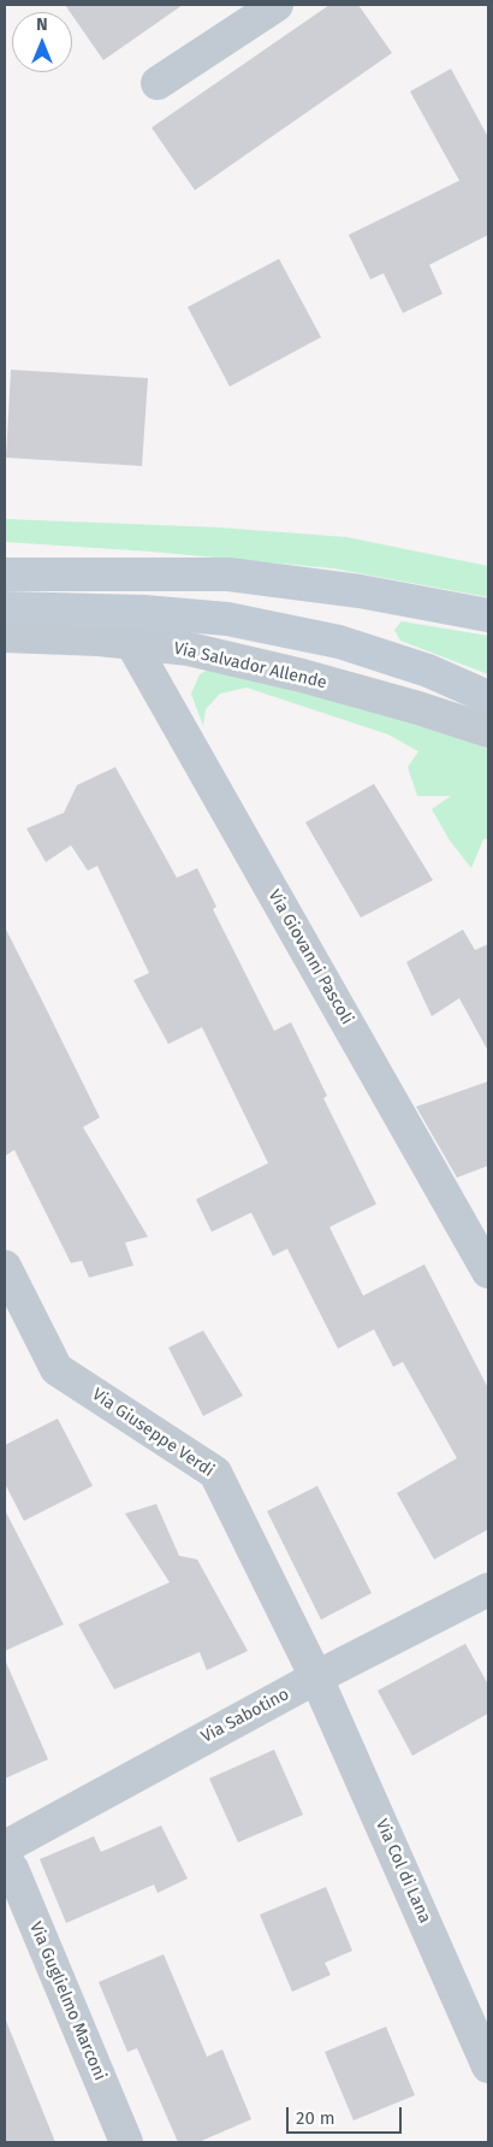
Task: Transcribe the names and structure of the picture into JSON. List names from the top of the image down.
{
  "streets": {
    "street": [
      "Via Salvador Allende",
      "Via Giovanni Pascoli",
      "Via Giuseppe Verdi",
      "Via Sabotino",
      "Via Col di Lana",
      "Via Guglielmo Marconi"
    ]
  },
  "crossings": [
    ["Via Salvador Allende", "Via Giovanni Pascoli"],
    ["Via Giuseppe Verdi", "Via Sabotino"],
    ["Via Giuseppe Verdi", "Via Col di Lana"],
    ["Via Sabotino", "Via Col di Lana"]
  ],
  "scale_bar": "20 m",
  "north": "top"
}
